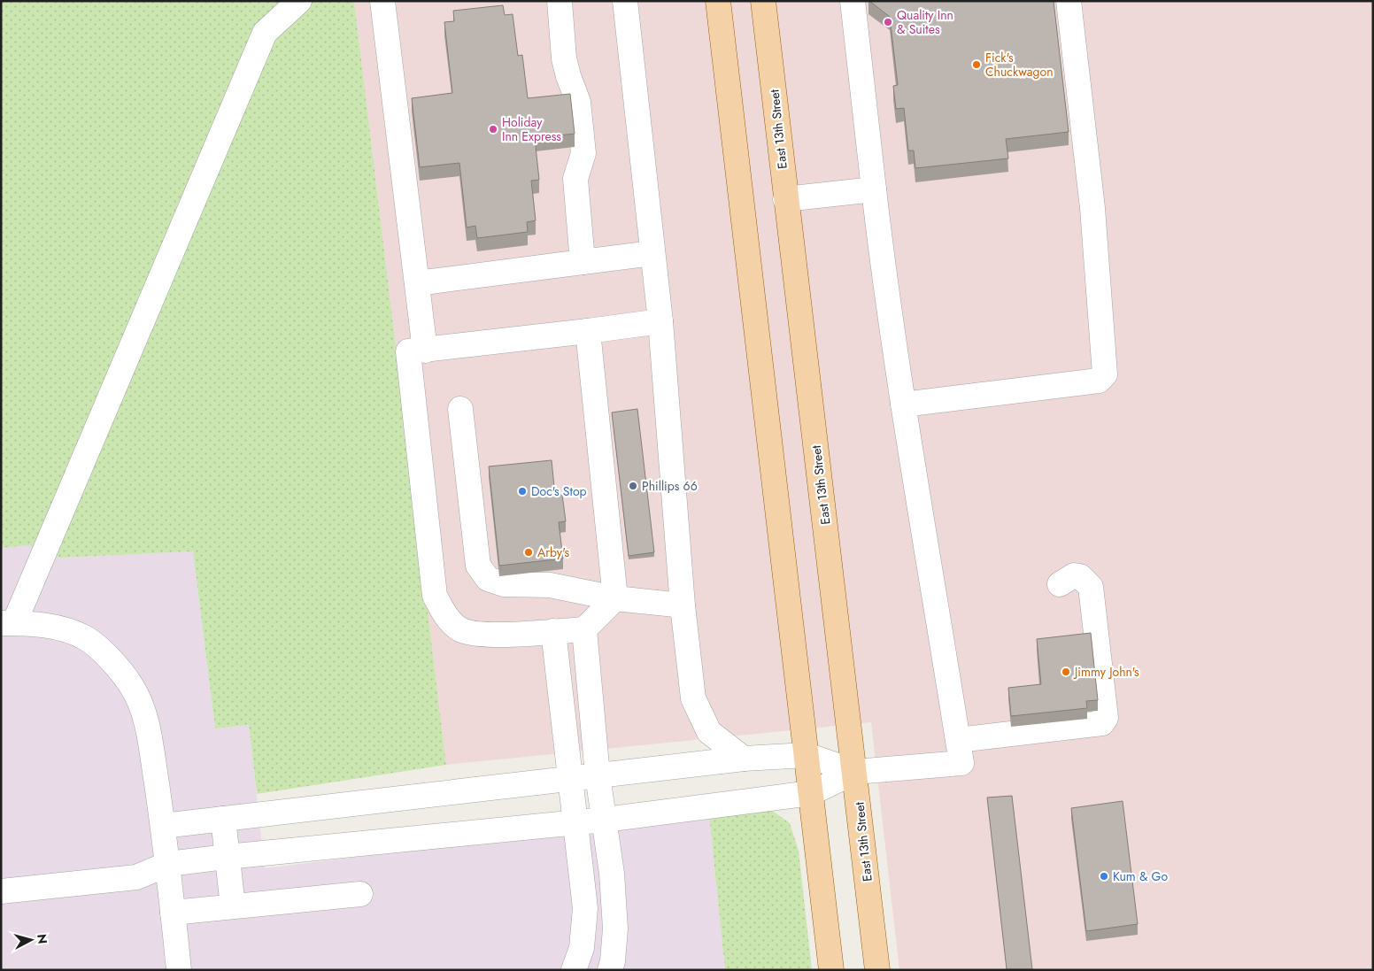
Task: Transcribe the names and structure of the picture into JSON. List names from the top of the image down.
{
  "streets": {
    "main road": ["East 13th Street"]
  },
  "places": [
    "Quality Inn & Suites",
    "Fick's Chuckwagon",
    "Holiday Inn Express",
    "Phillips 66",
    "Doc's Stop",
    "Arby's",
    "Jimmy John's",
    "Kum & Go"
  ],
  "north": "right"
}
